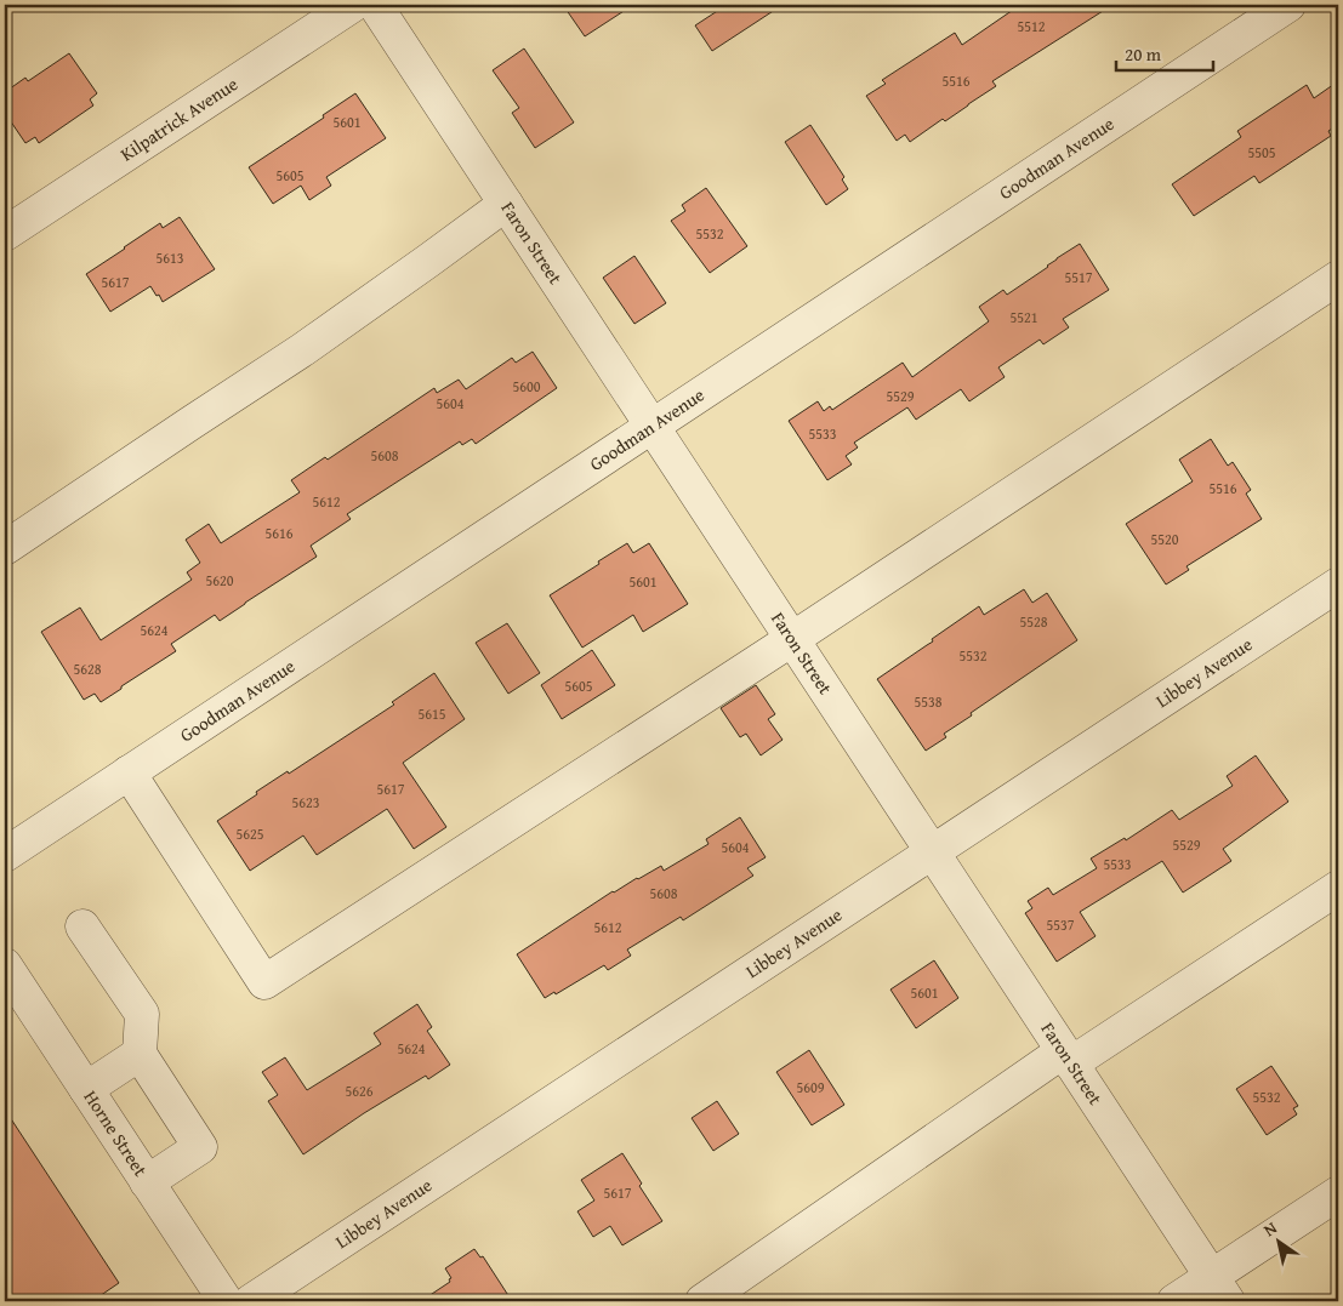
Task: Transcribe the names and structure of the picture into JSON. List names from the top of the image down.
{
  "streets": {
    "street": [
      "Kilpatrick Avenue",
      "Goodman Avenue",
      "Faron Street",
      "Libbey Avenue",
      "Horne Street"
    ]
  },
  "crossings": [
    ["Goodman Avenue", "Faron Street"],
    ["Faron Street", "Libbey Avenue"]
  ],
  "house_numbers": [
    "5512",
    "5516",
    "5601",
    "5505",
    "5605",
    "5532",
    "5613",
    "5517",
    "5617",
    "5521",
    "5600",
    "5529",
    "5604",
    "5533",
    "5608",
    "5516",
    "5612",
    "5616",
    "5520",
    "5620",
    "5601",
    "5528",
    "5624",
    "5532",
    "5628",
    "5605",
    "5538",
    "5615",
    "5617",
    "5623",
    "5625",
    "5529",
    "5604",
    "5533",
    "5608",
    "5537",
    "5612",
    "5601",
    "5624",
    "5609",
    "5626",
    "5532",
    "5617"
  ],
  "scale_bar": "20 m",
  "north": "top left"
}
